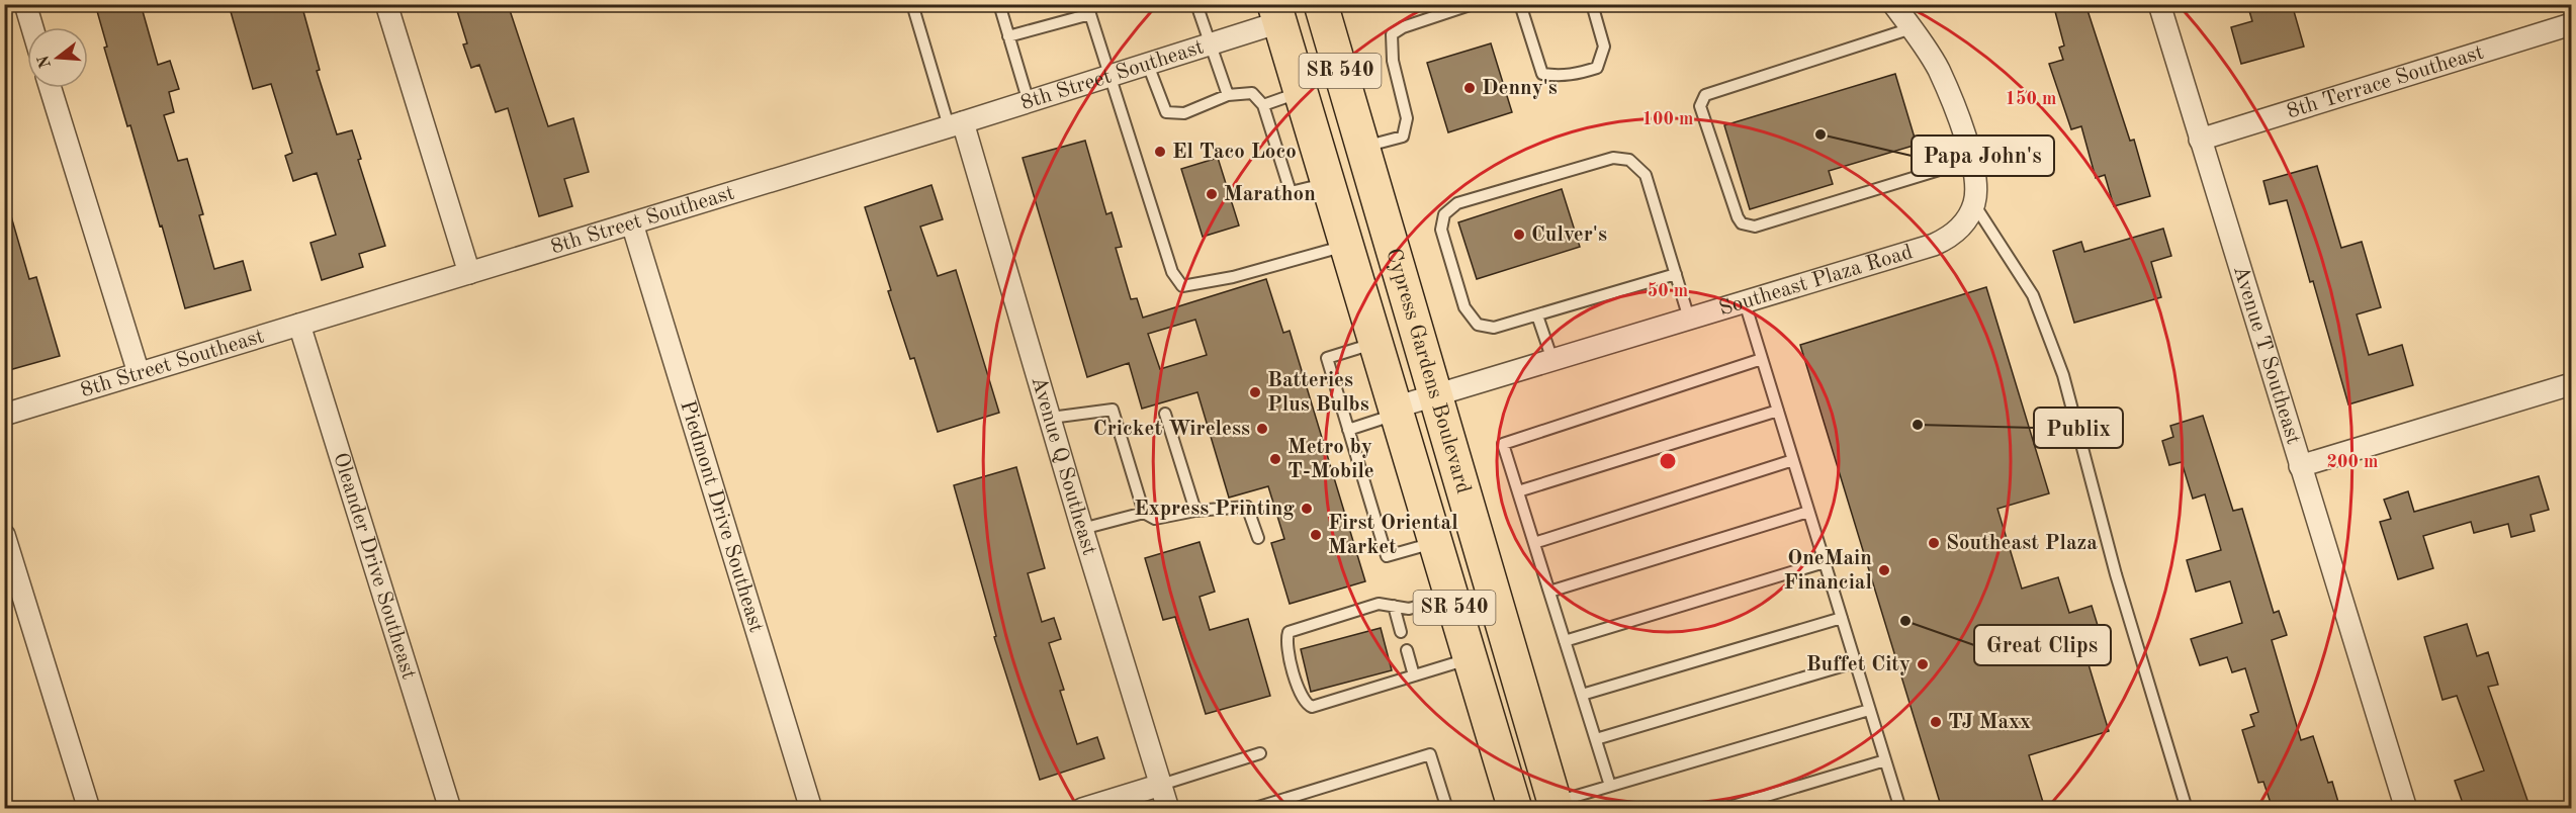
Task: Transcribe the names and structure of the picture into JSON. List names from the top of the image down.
{
  "streets": {
    "main road": ["SR 540", "Cypress Gardens Boulevard"],
    "street": [
      "8th Street Southeast",
      "8th Terrace Southeast",
      "Southeast Plaza Road",
      "Avenue T Southeast",
      "Avenue Q Southeast",
      "Piedmont Drive Southeast",
      "Oleander Drive Southeast"
    ]
  },
  "crossings": [
    ["8th Street Southeast", "Cypress Gardens Boulevard"],
    ["8th Street Southeast", "Avenue Q Southeast"],
    ["8th Street Southeast", "Piedmont Drive Southeast"],
    ["8th Street Southeast", "Oleander Drive Southeast"],
    ["8th Terrace Southeast", "Avenue T Southeast"],
    ["Southeast Plaza Road", "Cypress Gardens Boulevard"]
  ],
  "places": [
    "Denny's",
    "Papa John's",
    "El Taco Loco",
    "Marathon",
    "Culver's",
    "Batteries Plus Bulbs",
    "Publix",
    "Cricket Wireless",
    "Metro by T-Mobile",
    "Express Printing",
    "First Oriental Market",
    "Southeast Plaza",
    "OneMain Financial",
    "Great Clips",
    "Buffet City",
    "TJ Maxx"
  ],
  "north": "left",
  "rings": [
    "150 m",
    "100 m",
    "50 m",
    "200 m"
  ]
}
